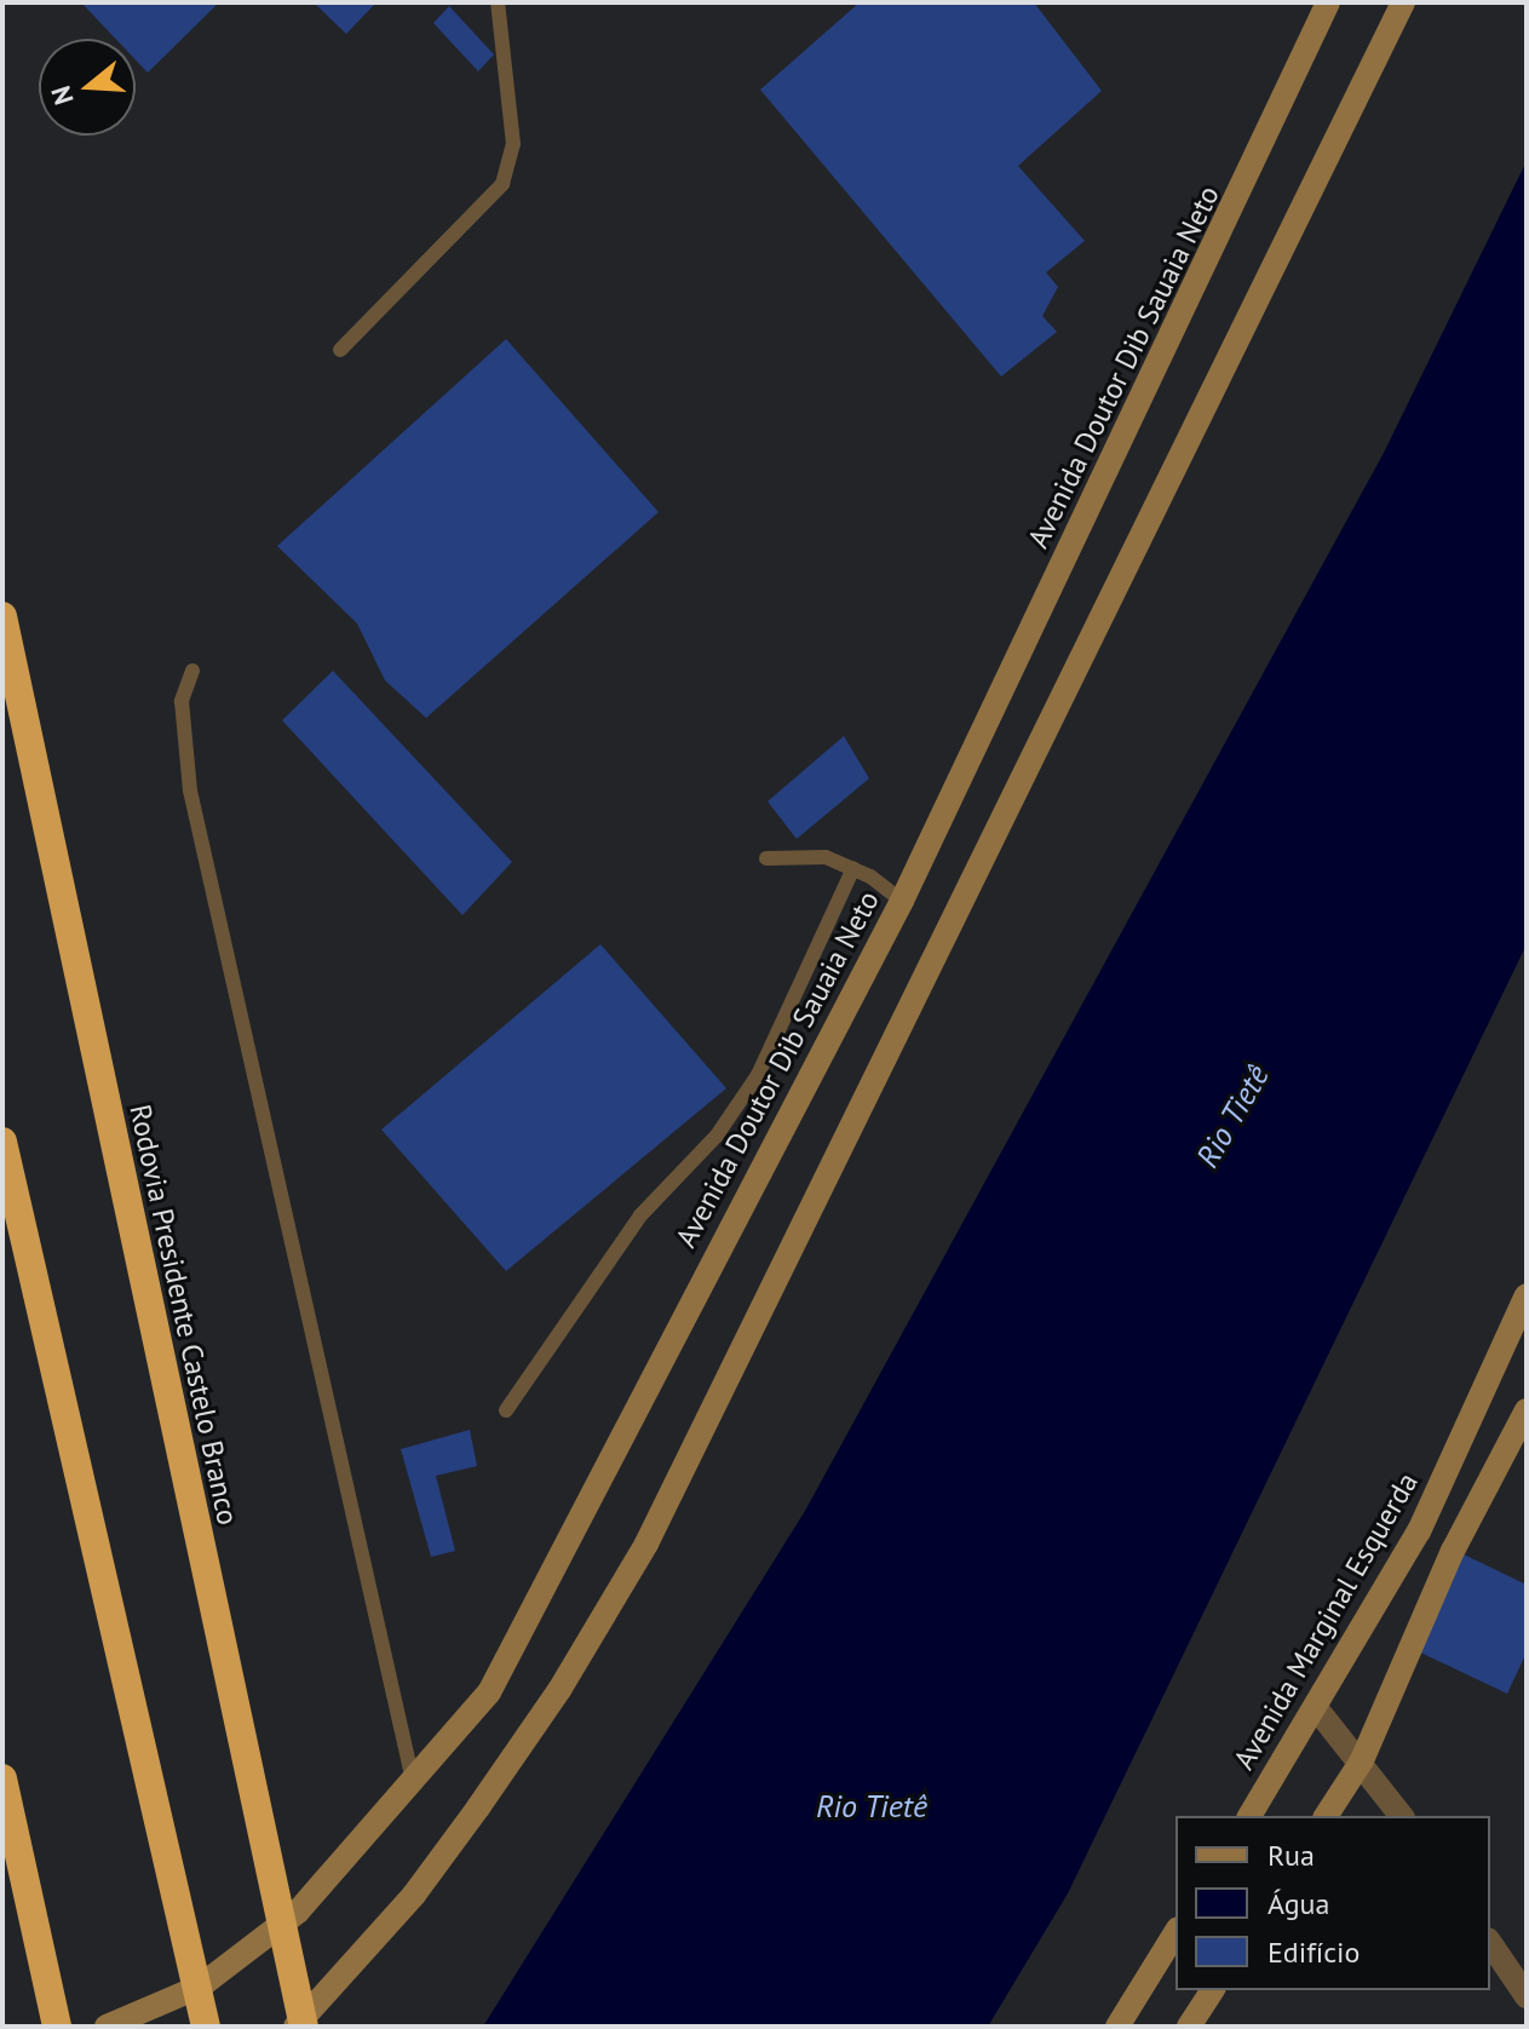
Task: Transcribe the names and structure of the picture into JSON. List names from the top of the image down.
{
  "streets": {
    "highway": ["Rodovia Presidente Castelo Branco"],
    "main road": ["Avenida Doutor Dib Sauaia Neto", "Avenida Marginal Esquerda"]
  },
  "water": ["Rio Tietê"],
  "legend": ["Rua", "Água", "Edifício"],
  "north": "left"
}
